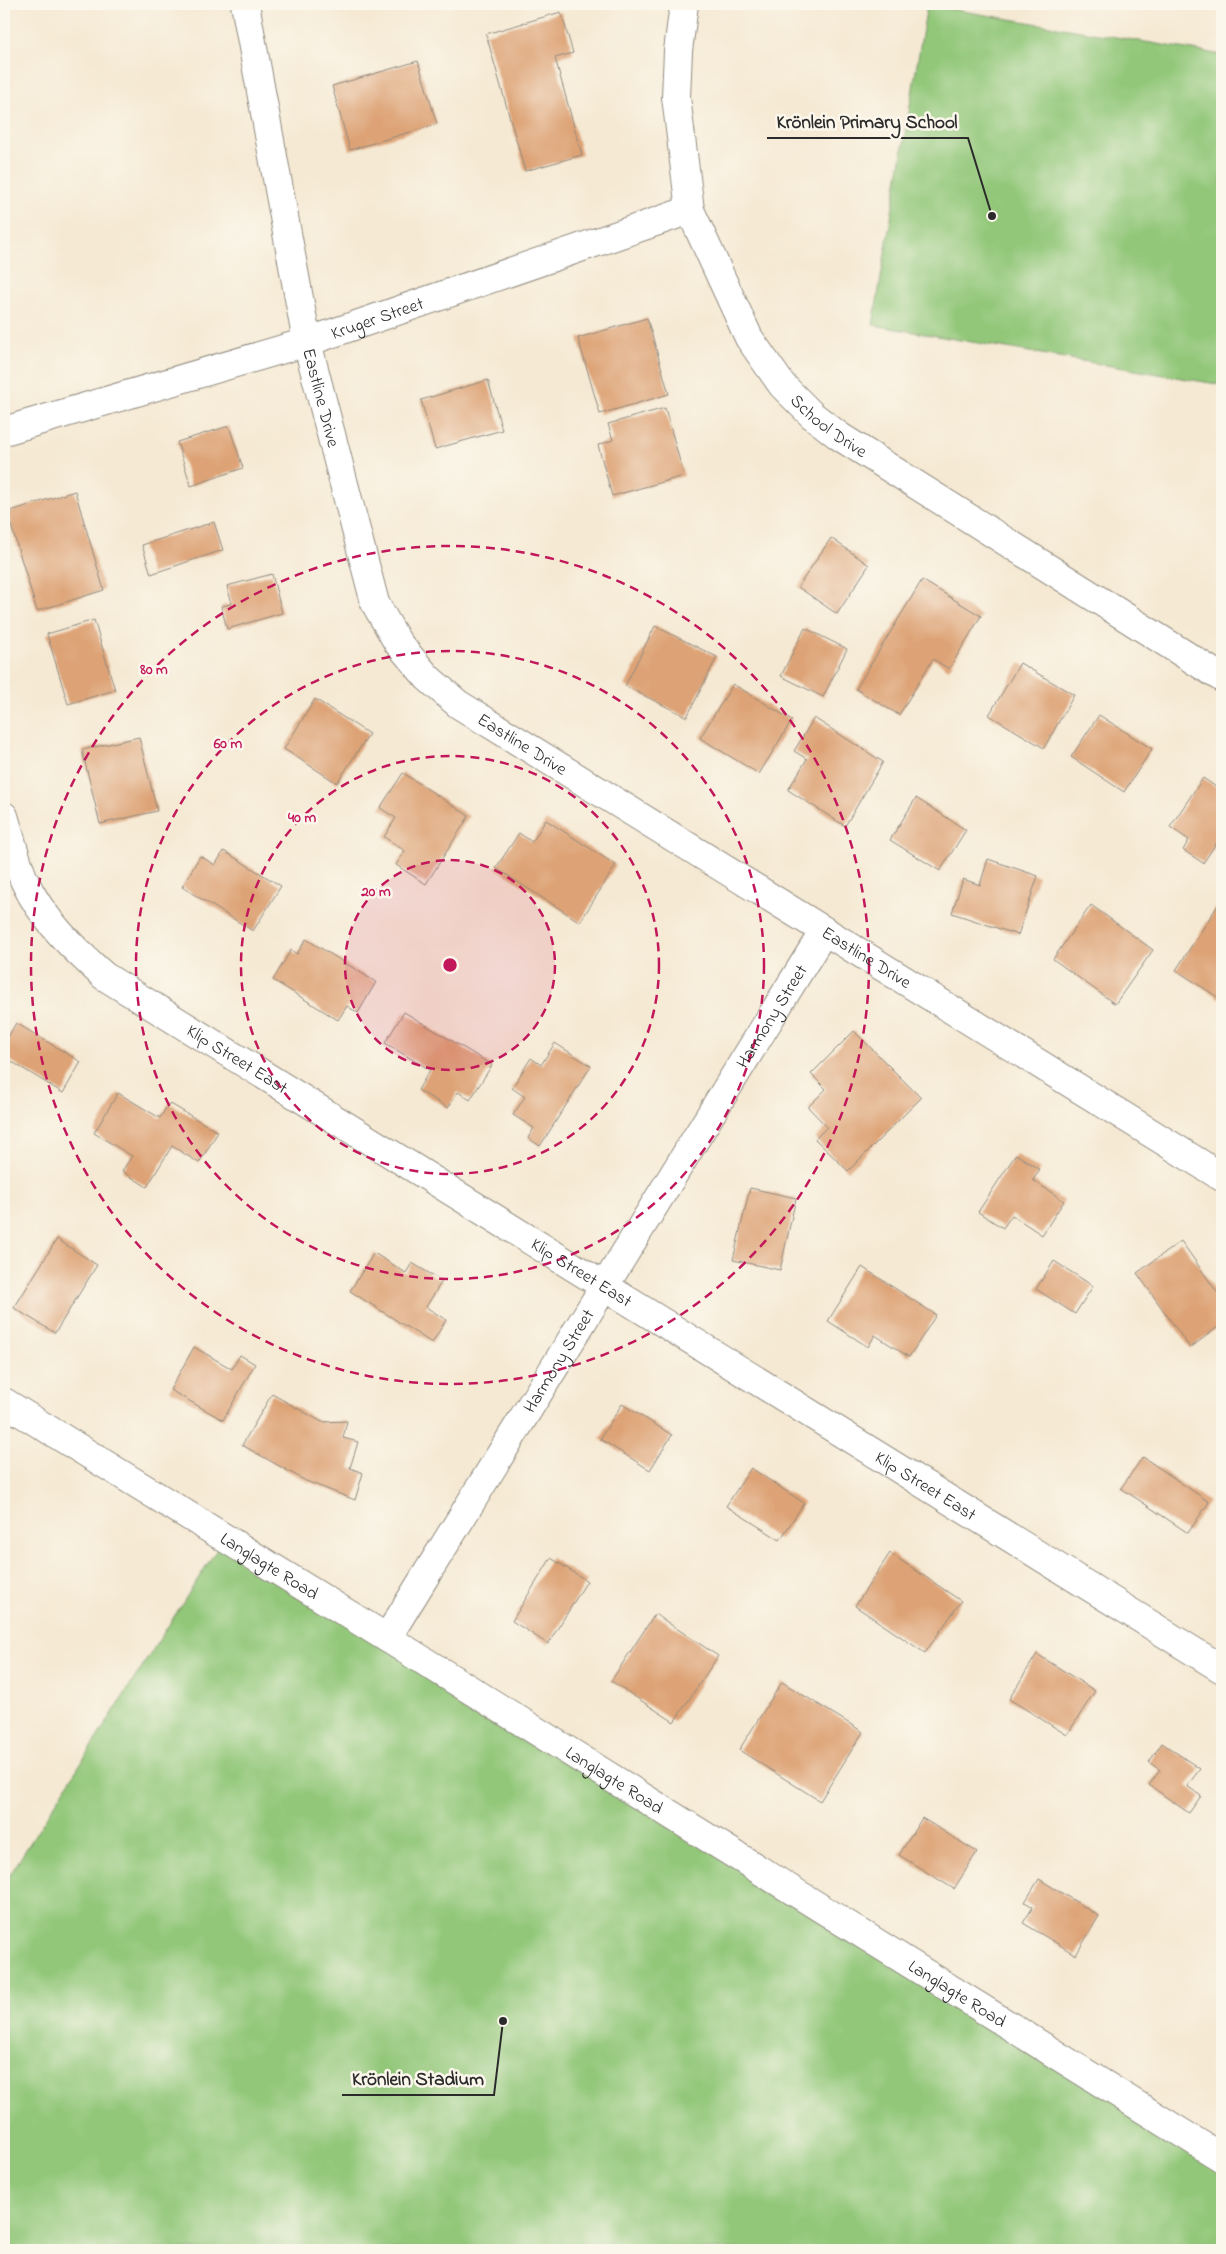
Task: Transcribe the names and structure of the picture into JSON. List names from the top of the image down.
{
  "streets": {
    "street": [
      "Kruger Street",
      "Eastline Drive",
      "School Drive",
      "Harmony Street",
      "Klip Street East",
      "Langlagte Road"
    ]
  },
  "crossings": [
    ["Kruger Street", "Eastline Drive"],
    ["Kruger Street", "School Drive"],
    ["Eastline Drive", "Harmony Street"],
    ["Harmony Street", "Klip Street East"],
    ["Harmony Street", "Langlagte Road"]
  ],
  "places": ["Krönlein Primary School", "Krönlein Stadium"],
  "rings": [
    "80 m",
    "60 m",
    "40 m",
    "20 m"
  ]
}
